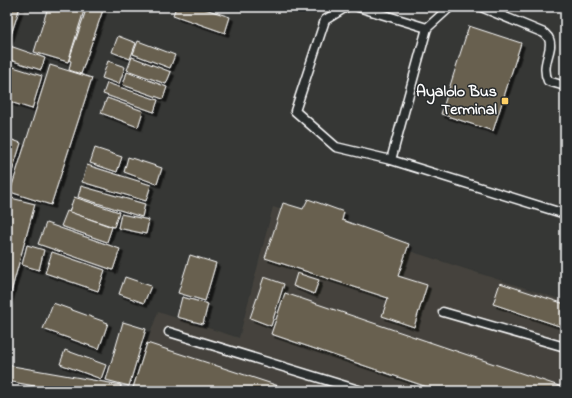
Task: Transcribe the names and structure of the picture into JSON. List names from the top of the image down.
{
  "places": {
    "transit": ["Ayalolo Bus Terminal"]
  }
}
